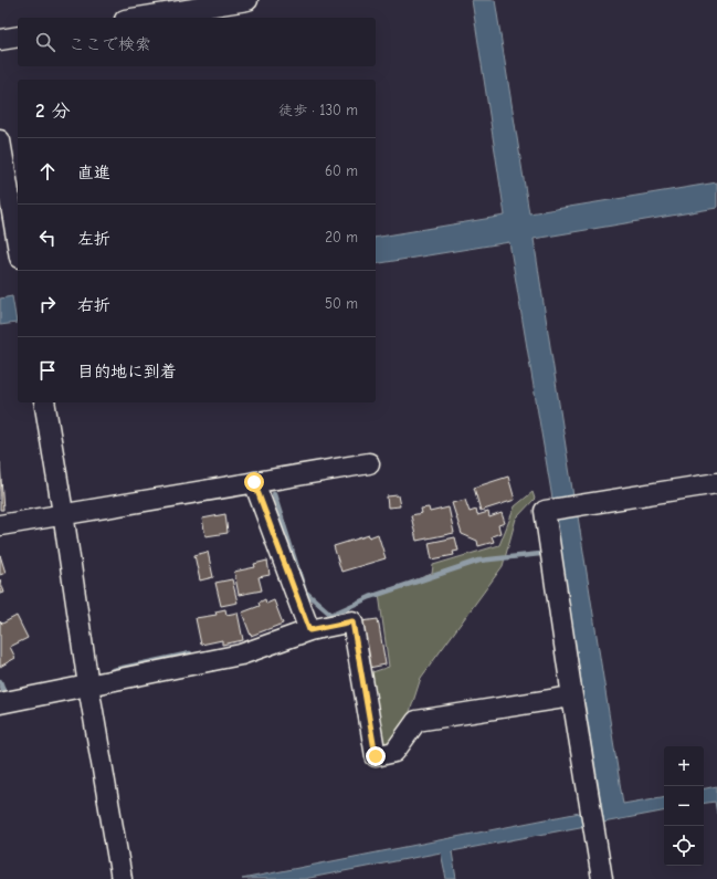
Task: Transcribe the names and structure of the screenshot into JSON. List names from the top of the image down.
{
  "page": {
    "search": "ここで検索",
    "heading": ["2 分", "徒歩 · 130 m"],
    "list": [
      ["直進", "60 m"],
      ["左折", "20 m"],
      ["右折", "50 m"],
      "目的地に到着"
    ],
    "map_buttons": ["+", "−"]
  }
}
